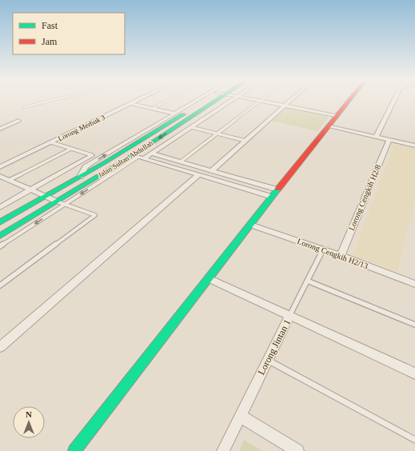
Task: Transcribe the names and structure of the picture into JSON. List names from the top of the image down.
{
  "streets": {
    "main road": ["Jalan Sultan Abdullah"],
    "street": [
      "Lorong Merbuk 3",
      "Lorong Cengkih H2/8",
      "Lorong Cengkih H2/13",
      "Lorong Jintan 1"
    ]
  },
  "crossings": [
    ["Lorong Cengkih H2/8", "Lorong Cengkih H2/13"]
  ],
  "legend": ["Fast", "Jam"],
  "north": "top"
}
